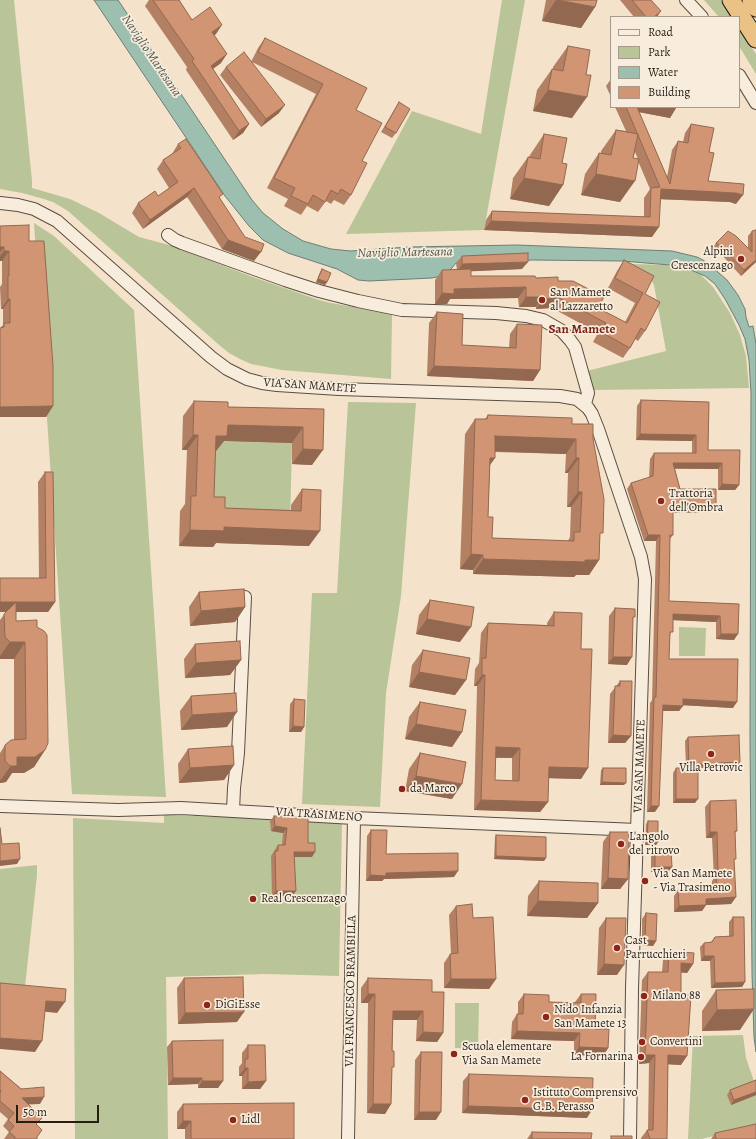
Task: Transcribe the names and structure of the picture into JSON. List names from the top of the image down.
{
  "streets": {
    "street": ["VIA SAN MAMETE", "VIA TRASIMENO", "VIA FRANCESCO BRAMBILLA"]
  },
  "crossings": [
    ["VIA SAN MAMETE", "VIA TRASIMENO"],
    ["VIA TRASIMENO", "VIA FRANCESCO BRAMBILLA"]
  ],
  "districts": ["San Mamete"],
  "water": ["Naviglio Martesana"],
  "places": [
    "Alpini Crescenzago",
    "San Mamete al Lazzaretto",
    "Trattoria dell'Ombra",
    "Villa Petrovic",
    "da Marco",
    "L'angolo del ritrovo",
    "Via San Mamete - Via Trasimeno",
    "Real Crescenzago",
    "Cast Parrucchieri",
    "Milano 88",
    "DiGiEsse",
    "Nido Infanzia San Mamete 13",
    "Convertini",
    "Scuola elementare Via San Mamete",
    "La Fornarina",
    "Istituto Comprensivo G.B. Perasso",
    "Lidl"
  ],
  "legend": [
    "Road",
    "Park",
    "Water",
    "Building"
  ],
  "scale_bar": "50 m"
}
